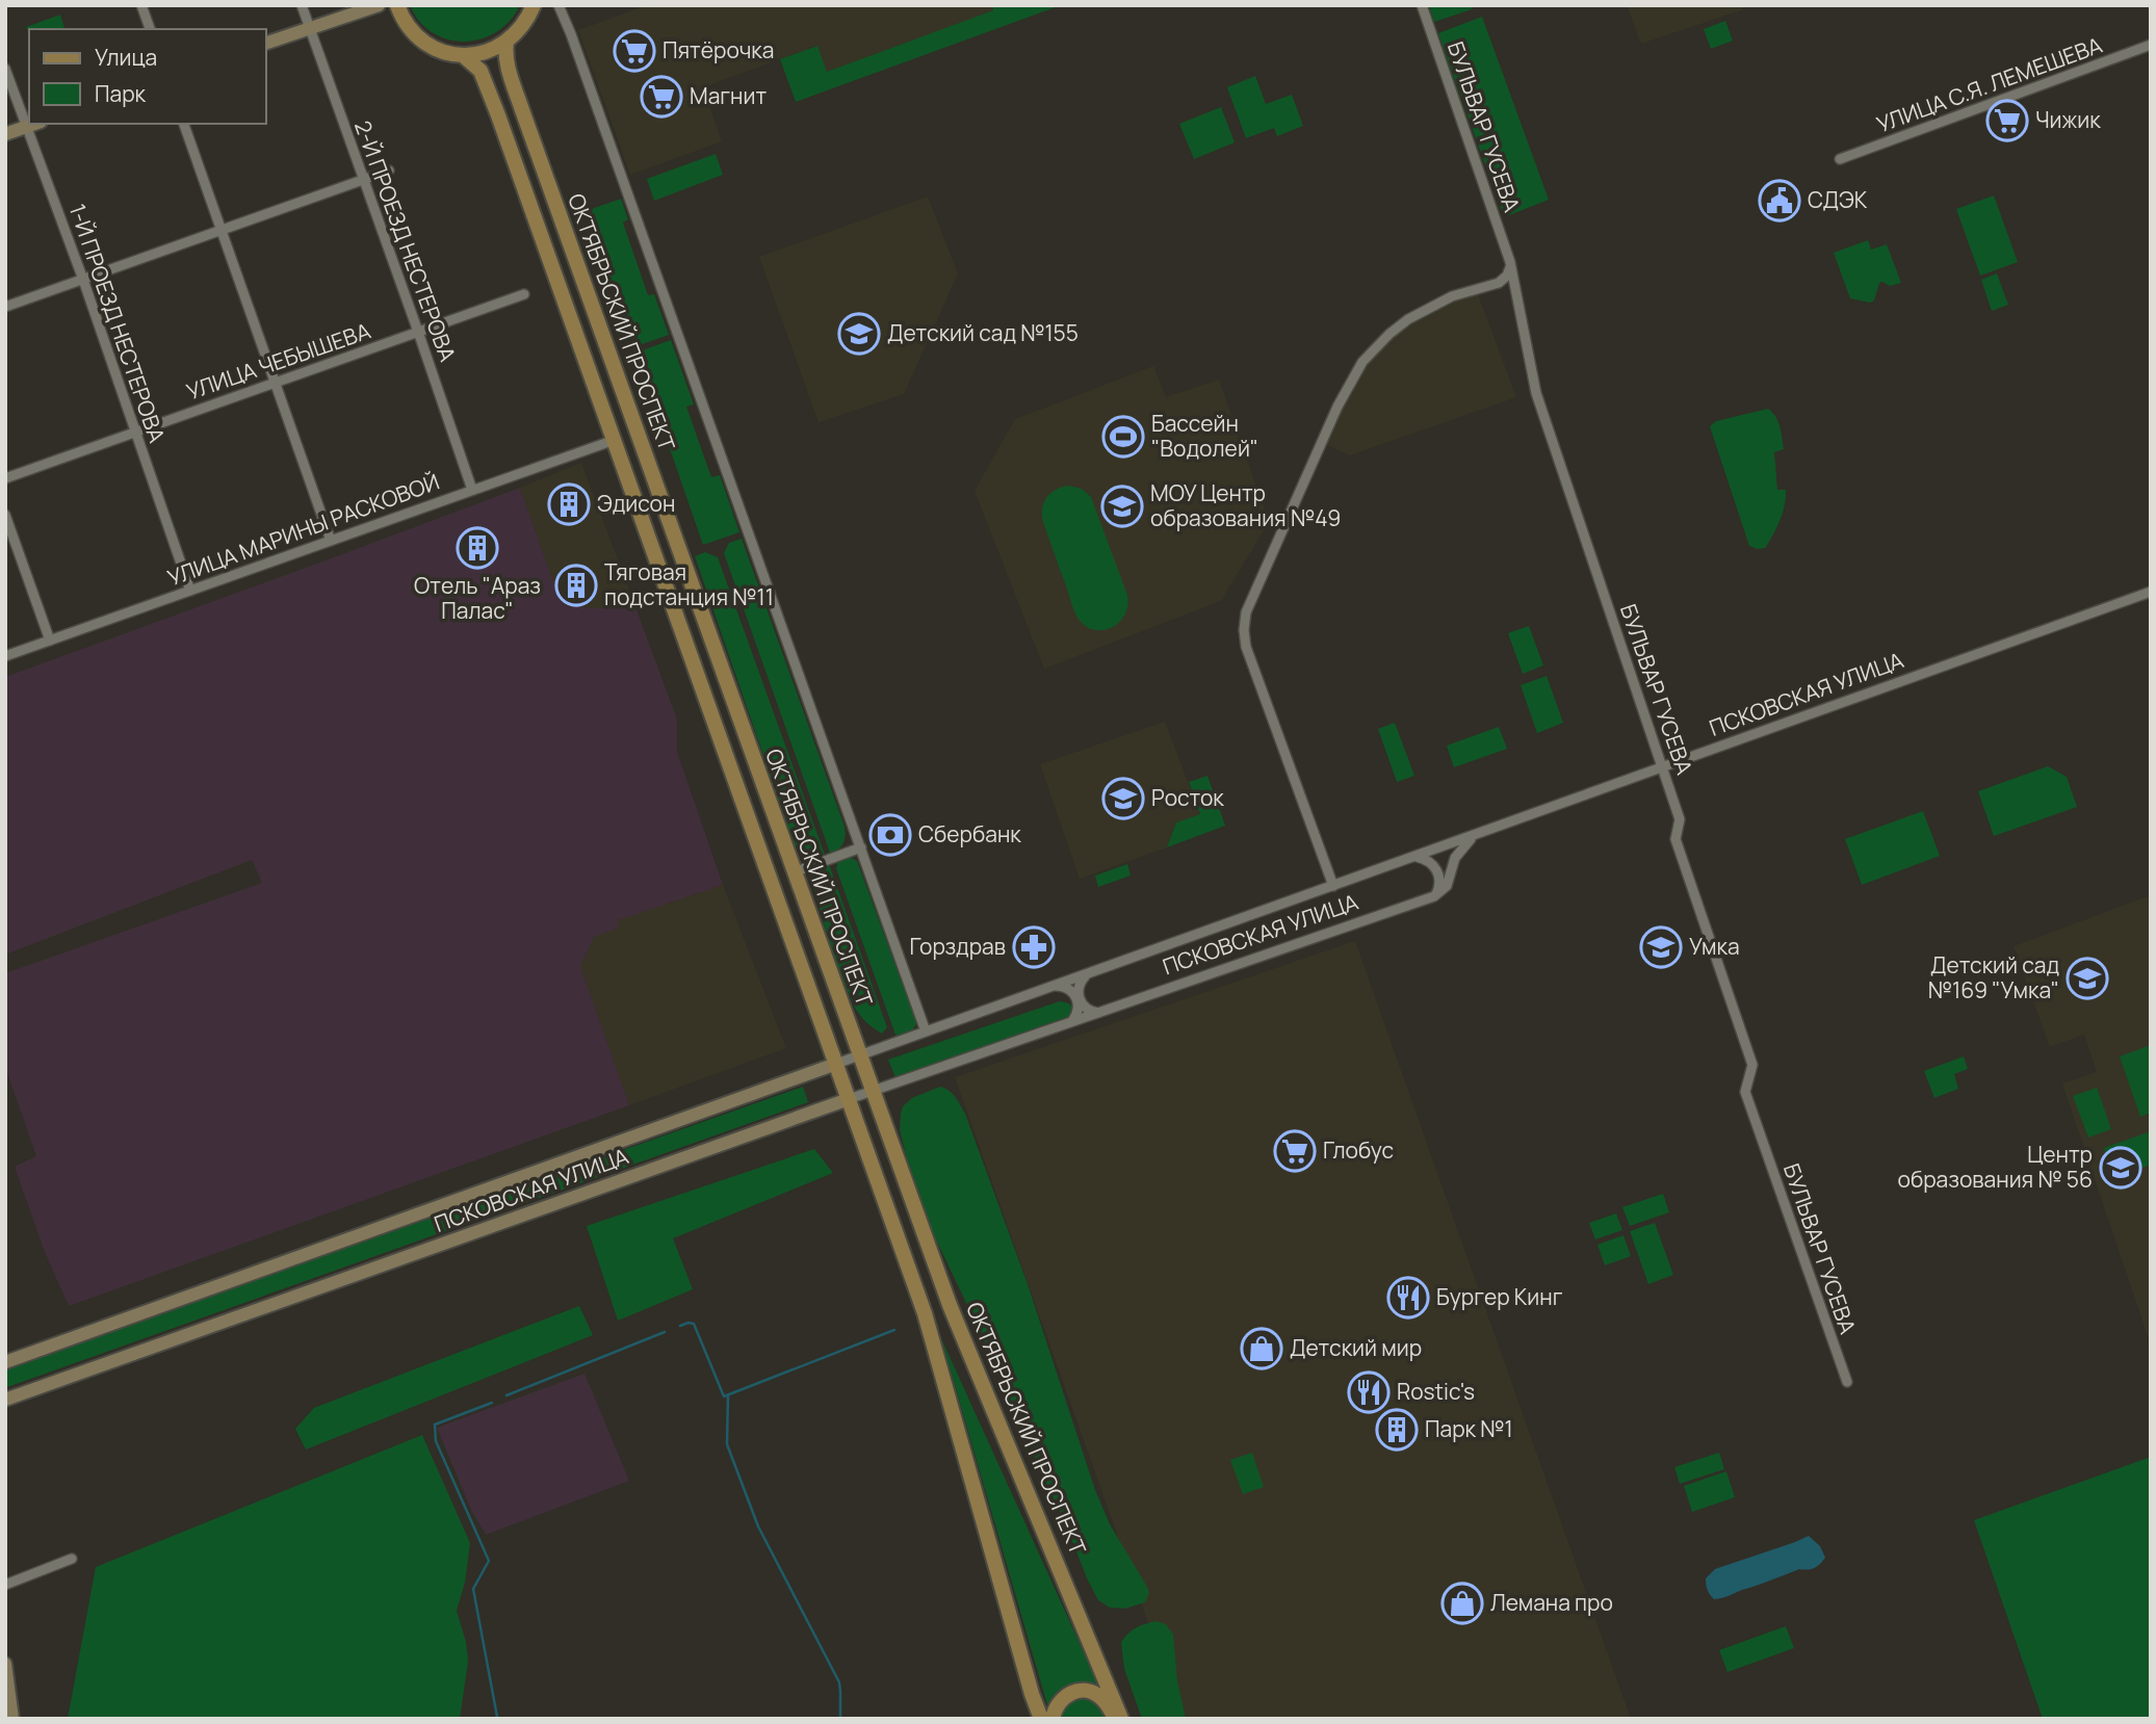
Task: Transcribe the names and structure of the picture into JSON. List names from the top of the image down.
{
  "streets": {
    "main road": ["ОКТЯБРЬСКИЙ ПРОСПЕКТ", "ПСКОВСКАЯ УЛИЦА"],
    "street": [
      "УЛИЦА С.Я. ЛЕМЕШЕВА",
      "БУЛЬВАР ГУСЕВА",
      "2-Й ПРОЕЗД НЕСТЕРОВА",
      "1-Й ПРОЕЗД НЕСТЕРОВА",
      "УЛИЦА ЧЕБЫШЕВА",
      "УЛИЦА МАРИНЫ РАСКОВОЙ"
    ]
  },
  "crossings": [
    ["БУЛЬВАР ГУСЕВА", "ПСКОВСКАЯ УЛИЦА"],
    ["2-Й ПРОЕЗД НЕСТЕРОВА", "УЛИЦА ЧЕБЫШЕВА"],
    ["2-Й ПРОЕЗД НЕСТЕРОВА", "УЛИЦА МАРИНЫ РАСКОВОЙ"],
    ["ОКТЯБРЬСКИЙ ПРОСПЕКТ", "УЛИЦА МАРИНЫ РАСКОВОЙ"],
    ["ОКТЯБРЬСКИЙ ПРОСПЕКТ", "ПСКОВСКАЯ УЛИЦА"],
    ["1-Й ПРОЕЗД НЕСТЕРОВА", "УЛИЦА ЧЕБЫШЕВА"],
    ["1-Й ПРОЕЗД НЕСТЕРОВА", "УЛИЦА МАРИНЫ РАСКОВОЙ"]
  ],
  "places": {
    "supermarket": [
      "Пятёрочка",
      "Магнит",
      "Чижик",
      "Глобус"
    ],
    "public building": ["СДЭК"],
    "school or university": [
      "Детский сад №155",
      "МОУ Центр образования №49",
      "Росток",
      "Умка",
      "Детский сад №169 \"Умка\"",
      "Центр образования № 56"
    ],
    "sports": ["Бассейн \"Водолей\""],
    "building": [
      "Эдисон",
      "Отель \"Араз Палас\"",
      "Тяговая подстанция №11",
      "Парк №1"
    ],
    "bank": ["Сбербанк"],
    "pharmacy": ["Горздрав"],
    "restaurant": ["Бургер Кинг", "Rostic's"],
    "shop": ["Детский мир", "Лемана про"]
  },
  "legend": ["Улица", "Парк"]
}
